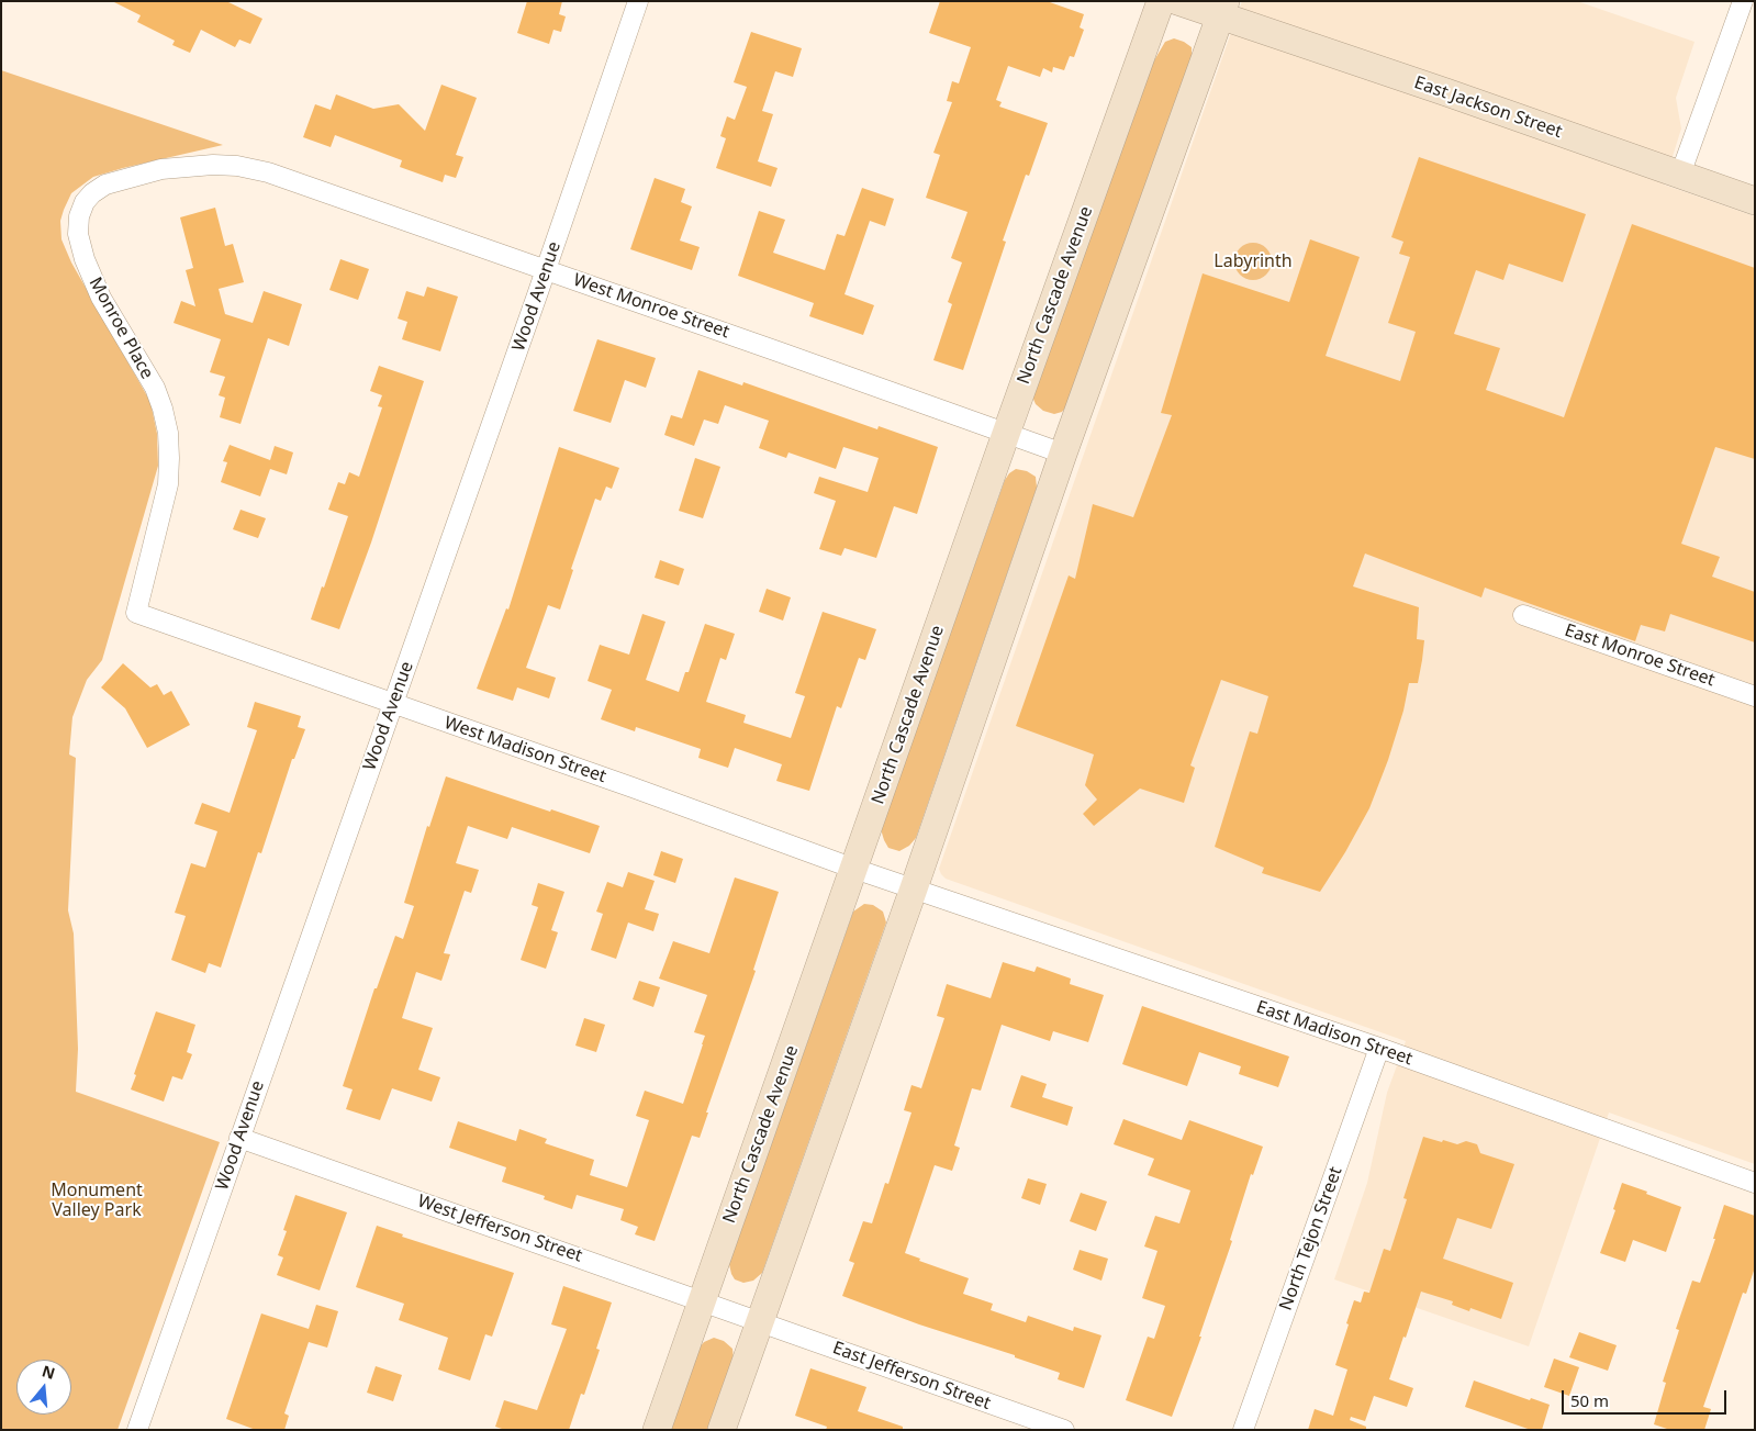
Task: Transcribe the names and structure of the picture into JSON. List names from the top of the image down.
{
  "streets": {
    "main road": ["East Jackson Street", "North Cascade Avenue"],
    "street": [
      "Wood Avenue",
      "West Monroe Street",
      "Monroe Place",
      "East Monroe Street",
      "West Madison Street",
      "East Madison Street",
      "West Jefferson Street",
      "North Tejon Street",
      "East Jefferson Street"
    ]
  },
  "crossings": [
    ["North Cascade Avenue", "West Monroe Street"],
    ["North Cascade Avenue", "West Madison Street"],
    ["North Cascade Avenue", "West Jefferson Street"],
    ["Wood Avenue", "West Monroe Street"],
    ["Wood Avenue", "West Madison Street"],
    ["Wood Avenue", "West Jefferson Street"],
    ["West Monroe Street", "Monroe Place"],
    ["Monroe Place", "West Madison Street"],
    ["West Madison Street", "East Madison Street"],
    ["East Madison Street", "North Tejon Street"],
    ["West Jefferson Street", "East Jefferson Street"]
  ],
  "parks": ["Labyrinth", "Monument Valley Park"],
  "scale_bar": "50 m",
  "north": "top"
}
